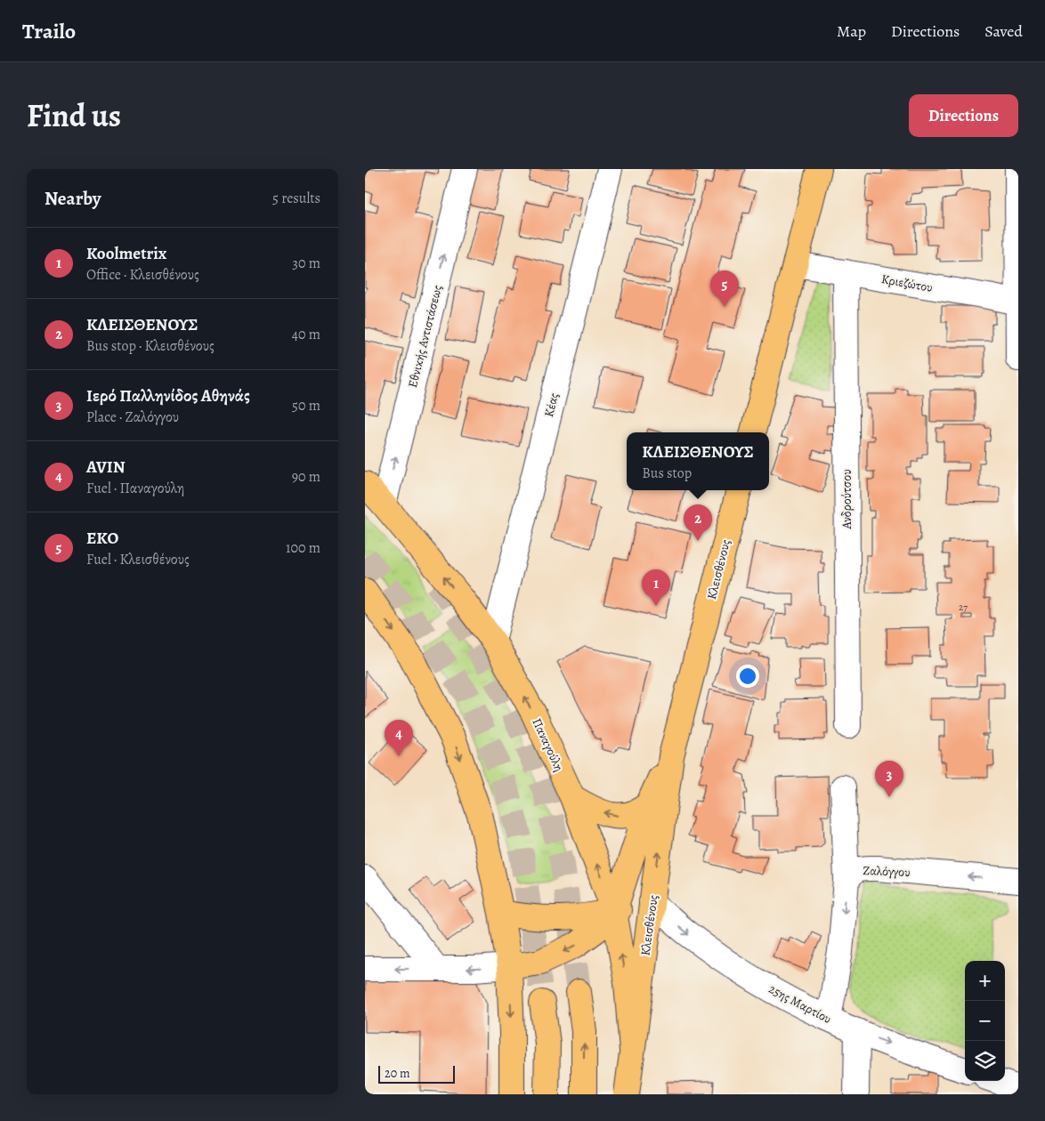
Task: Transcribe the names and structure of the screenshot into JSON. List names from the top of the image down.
{
  "streets": {
    "main road": ["Κλεισθένους", "Παναγούλη"],
    "street": [
      "Κριεζώτου",
      "Εθνικής Αντιστάσεως",
      "Κέας",
      "Ανδρούτσου",
      "Ζαλόγγου",
      "25ης Μαρτίου"
    ]
  },
  "crossings": [
    ["Κριεζώτου", "Ανδρούτσου"],
    ["Εθνικής Αντιστάσεως", "Παναγούλη"],
    ["Κέας", "Παναγούλη"],
    ["Κλεισθένους", "Παναγούλη"],
    ["Κλεισθένους", "25ης Μαρτίου"],
    ["Ζαλόγγου", "25ης Μαρτίου"]
  ],
  "one_way": ["Εθνικής Αντιστάσεως", "25ης Μαρτίου"],
  "house_numbers": ["27"],
  "scale_bar": "20 m",
  "page": {
    "header": "Trailo",
    "nav": ["Map", "Directions", "Saved"],
    "title": "Find us",
    "buttons": "Directions",
    "heading": ["Nearby", "5 results"],
    "list": [
      {
        "mark": "1",
        "name": "Koolmetrix",
        "note": "Office · Κλεισθένους",
        "value": "30 m"
      },
      {
        "mark": "2",
        "name": "ΚΛΕΙΣΘΕΝΟΥΣ",
        "note": "Bus stop · Κλεισθένους",
        "value": "40 m"
      },
      {
        "mark": "3",
        "name": "Ιερό Παλληνίδος Αθηνάς",
        "note": "Place · Ζαλόγγου",
        "value": "50 m"
      },
      {
        "mark": "4",
        "name": "AVIN",
        "note": "Fuel · Παναγούλη",
        "value": "90 m"
      },
      {
        "mark": "5",
        "name": "EKO",
        "note": "Fuel · Κλεισθένους",
        "value": "100 m"
      }
    ],
    "pins": [
      "5",
      "2",
      "1",
      "4",
      "3"
    ],
    "popup": ["ΚΛΕΙΣΘΕΝΟΥΣ", "Bus stop"],
    "map_buttons": ["+", "−"],
    "scale": "20 m"
  }
}
